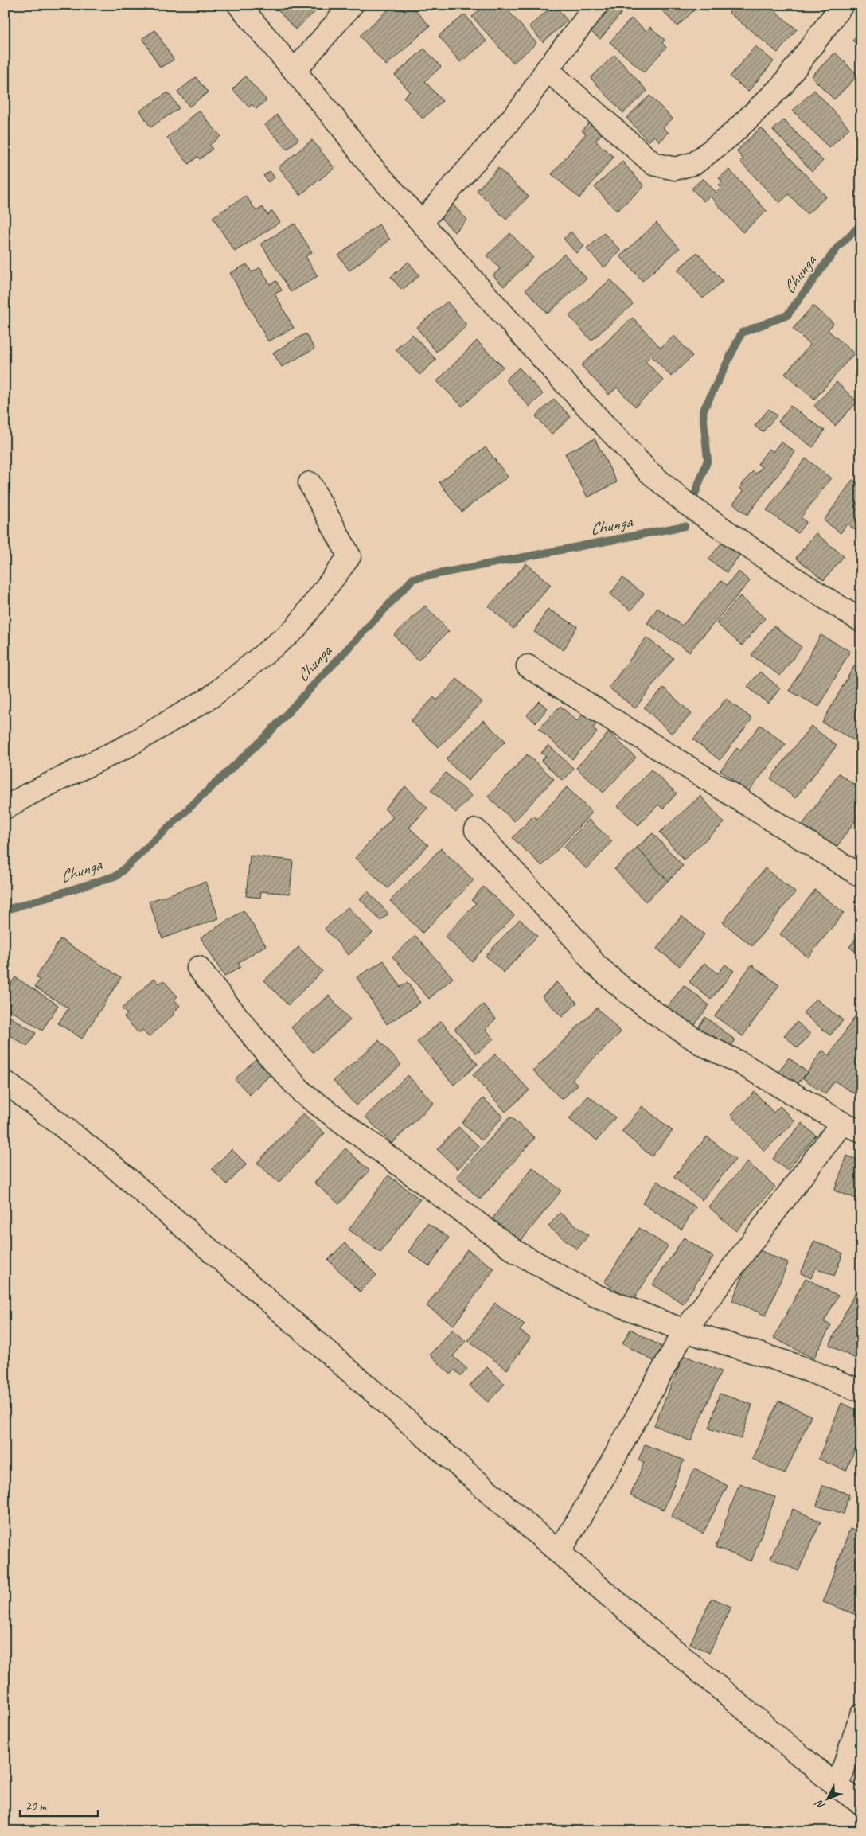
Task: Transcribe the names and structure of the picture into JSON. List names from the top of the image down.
{
  "water": ["Chunga"],
  "scale_bar": "20 m",
  "north": "bottom left"
}
